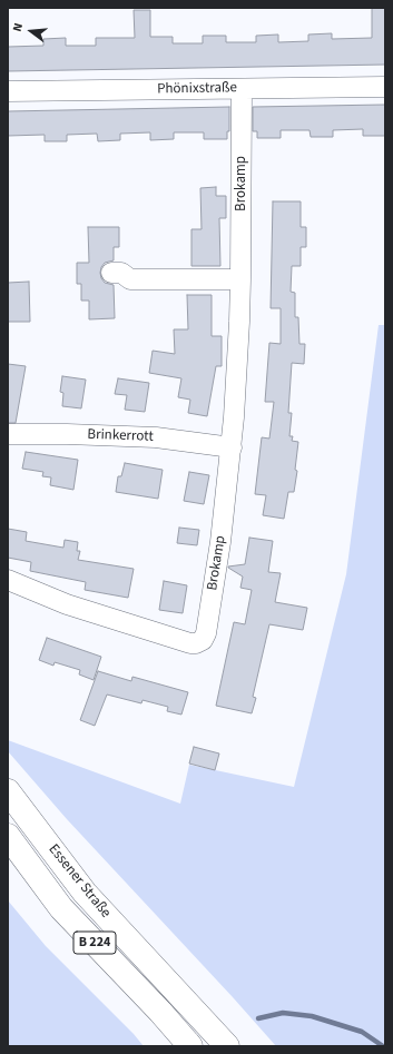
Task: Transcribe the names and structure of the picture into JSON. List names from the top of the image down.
{
  "streets": {
    "main road": ["Essener Straße", "B 224"],
    "street": ["Phönixstraße", "Brokamp", "Brinkerrott"]
  },
  "crossings": [
    ["Phönixstraße", "Brokamp"],
    ["Brokamp", "Brinkerrott"]
  ],
  "north": "left"
}
